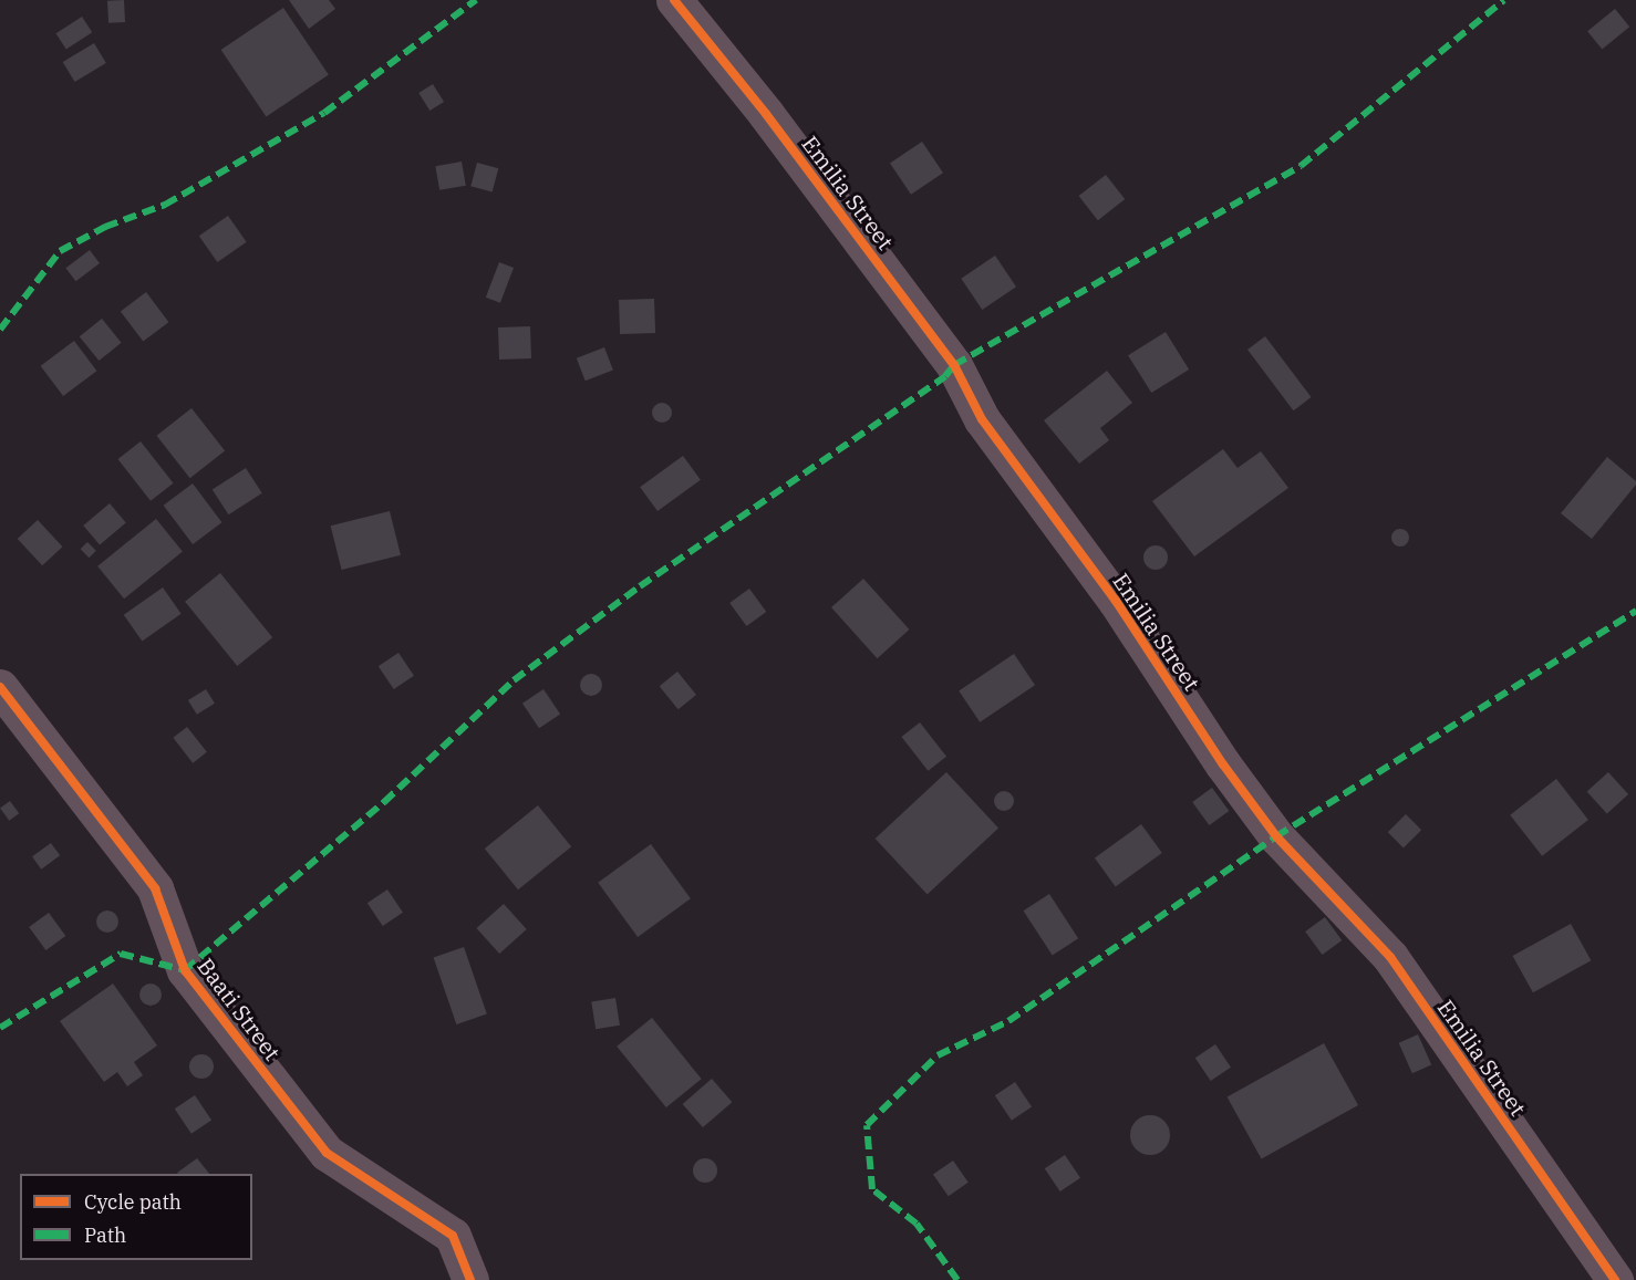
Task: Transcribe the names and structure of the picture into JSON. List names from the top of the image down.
{
  "streets": {
    "street": ["Emilia Street", "Baati Street"]
  },
  "legend": ["Cycle path", "Path"]
}
